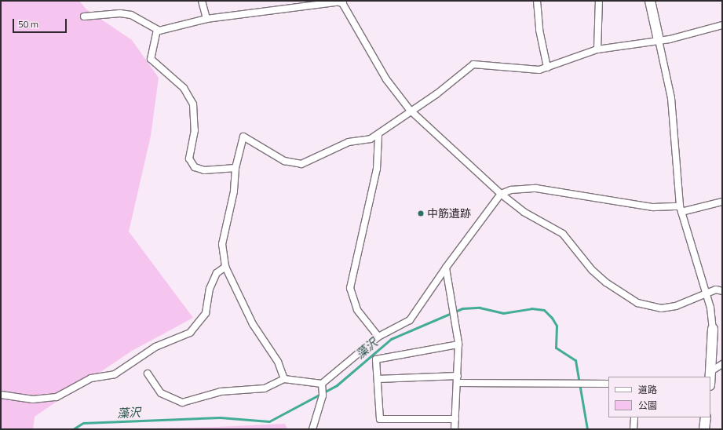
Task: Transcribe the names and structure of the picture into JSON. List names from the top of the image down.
{
  "water": ["藻沢"],
  "places": ["中筋遺跡"],
  "legend": ["道路", "公園"],
  "scale_bar": "50 m"
}
